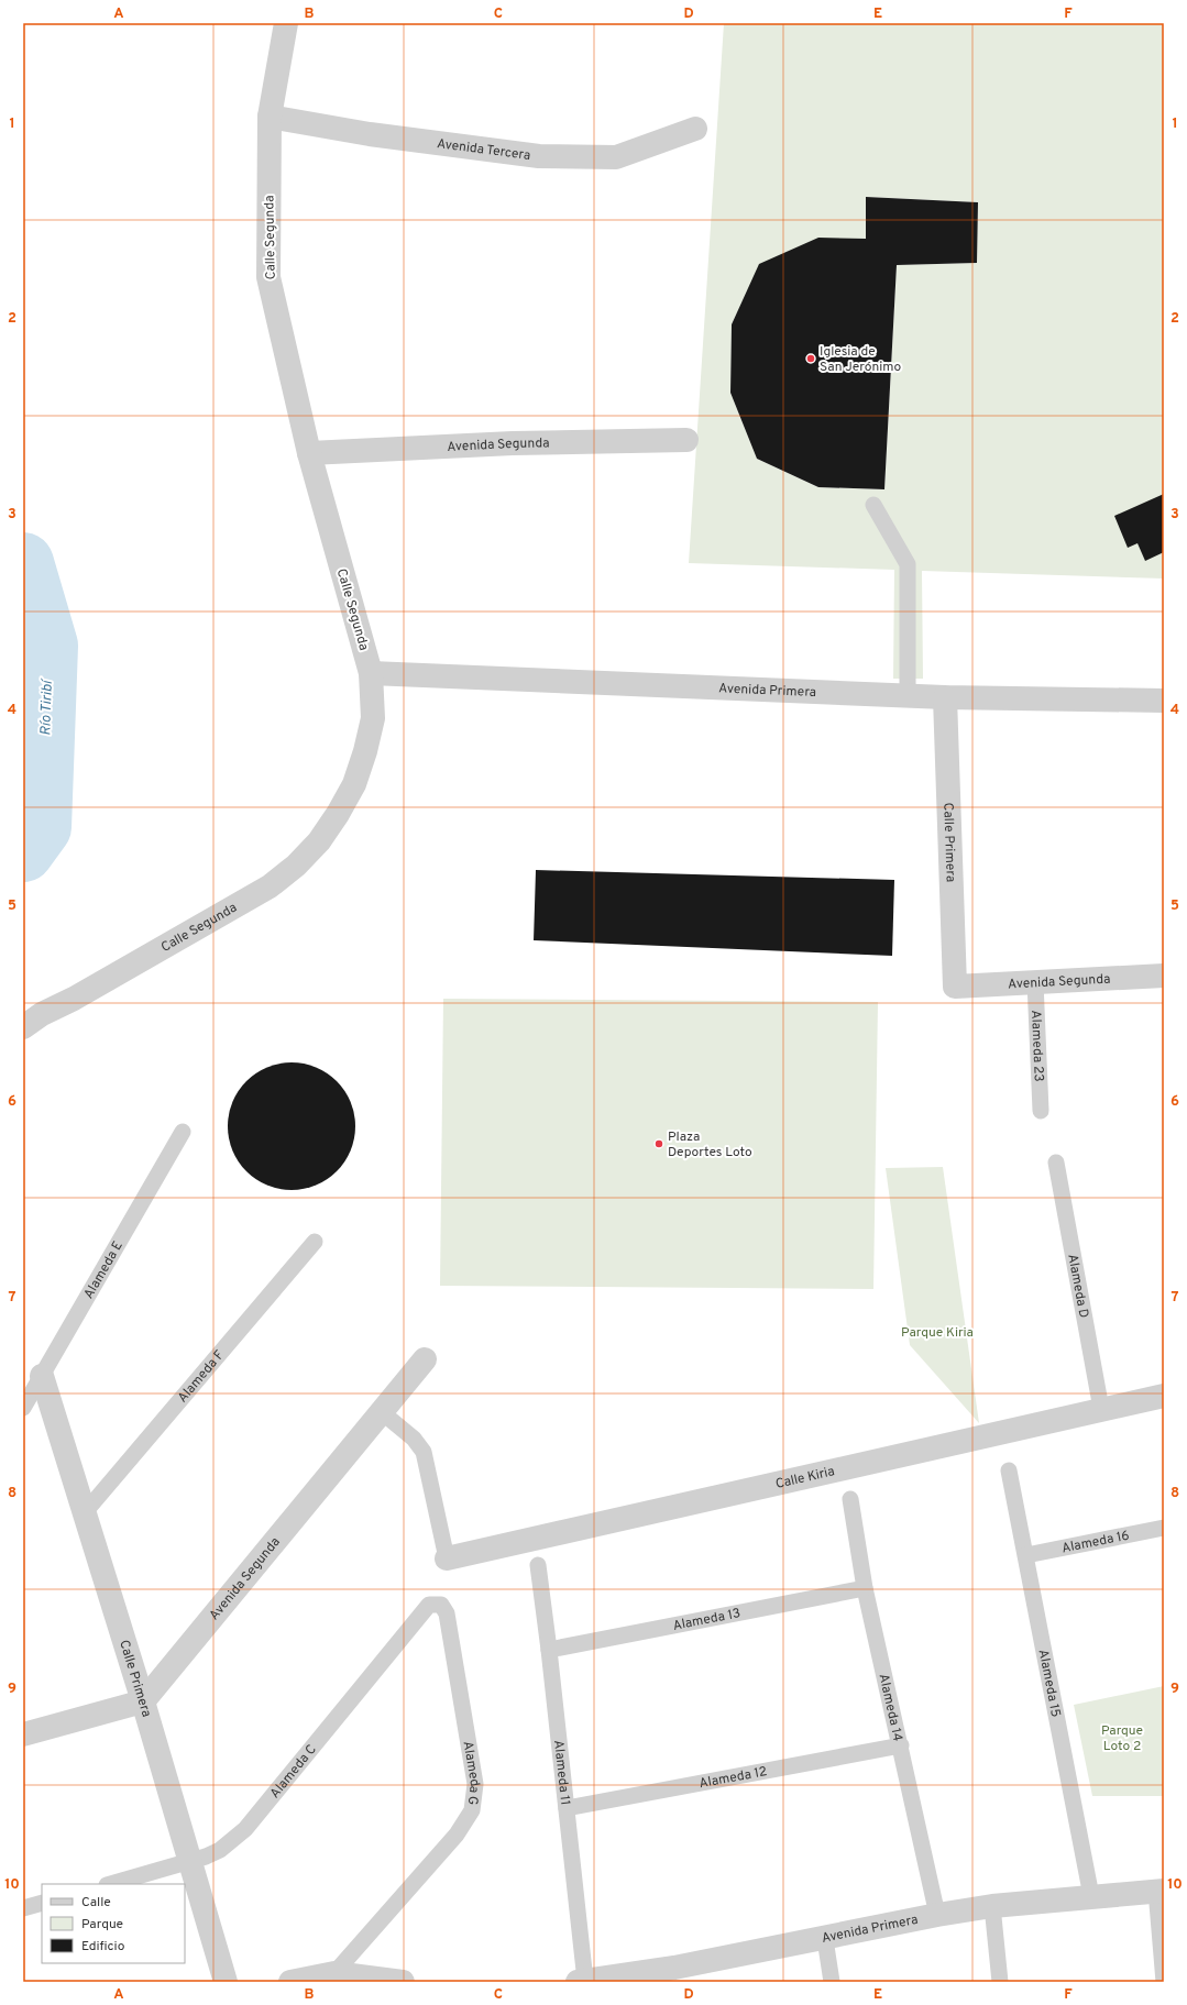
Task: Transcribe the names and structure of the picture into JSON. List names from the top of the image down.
{
  "streets": {
    "street": [
      "Avenida Tercera",
      "Calle Segunda",
      "Avenida Segunda",
      "Avenida Primera",
      "Calle Primera",
      "Calle Kiria"
    ],
    "lane": [
      "Alameda 23",
      "Alameda E",
      "Alameda D",
      "Alameda F",
      "Alameda 16",
      "Alameda 13",
      "Alameda 15",
      "Alameda 14",
      "Alameda C",
      "Alameda G",
      "Alameda 11",
      "Alameda 12"
    ]
  },
  "crossings": [
    ["Avenida Tercera", "Calle Segunda"],
    ["Calle Segunda", "Avenida Segunda"],
    ["Calle Segunda", "Avenida Primera"],
    ["Avenida Segunda", "Calle Primera"],
    ["Avenida Segunda", "Alameda 23"],
    ["Avenida Primera", "Calle Primera"],
    ["Avenida Primera", "Alameda 15"],
    ["Avenida Primera", "Alameda 14"],
    ["Avenida Primera", "Alameda 11"],
    ["Calle Primera", "Alameda E"],
    ["Calle Primera", "Alameda F"],
    ["Calle Primera", "Alameda C"],
    ["Alameda D", "Calle Kiria"],
    ["Alameda 16", "Alameda 15"],
    ["Alameda 13", "Alameda 14"],
    ["Alameda 13", "Alameda 11"],
    ["Alameda 14", "Alameda 12"],
    ["Alameda C", "Alameda G"],
    ["Alameda 11", "Alameda 12"]
  ],
  "water": ["Río Tiribí"],
  "parks": ["Parque Kiria", "Parque Loto 2"],
  "places": ["Iglesia de San Jerónimo", "Plaza Deportes Loto"],
  "legend": ["Calle", "Parque", "Edificio"],
  "grid": {
    "columns": [
      "A",
      "B",
      "C",
      "D",
      "E",
      "F"
    ],
    "rows": [
      "1",
      "2",
      "3",
      "4",
      "5",
      "6",
      "7",
      "8",
      "9",
      "10"
    ]
  }
}
